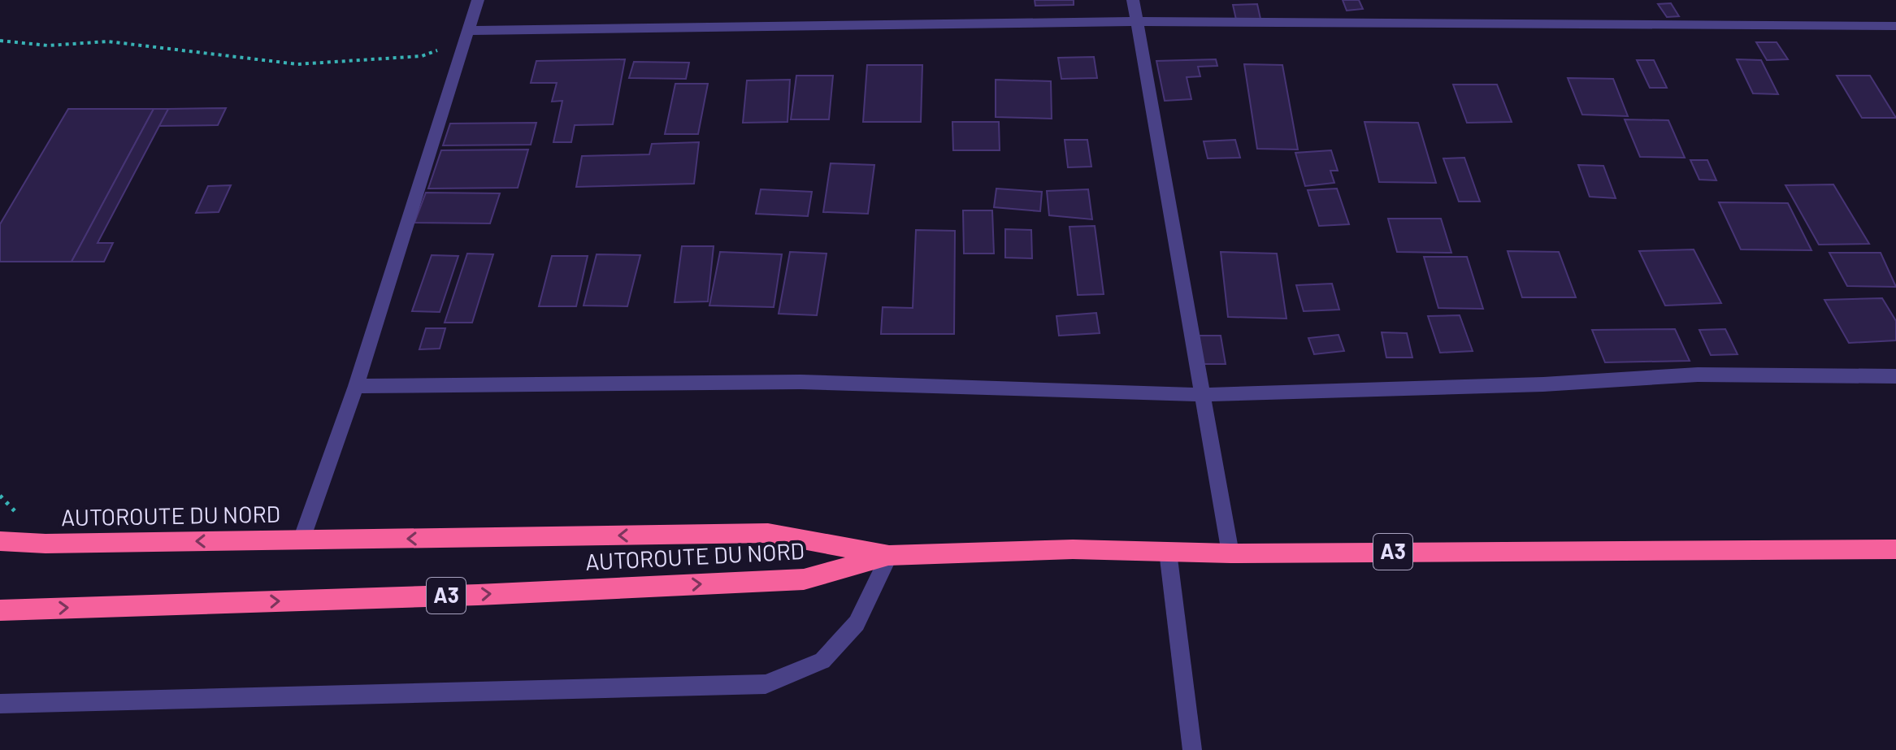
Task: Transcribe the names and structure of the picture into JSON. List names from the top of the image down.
{
  "streets": {
    "highway": ["AUTOROUTE DU NORD", "A3"]
  },
  "crossings": [
    ["AUTOROUTE DU NORD", "A3"]
  ]
}
